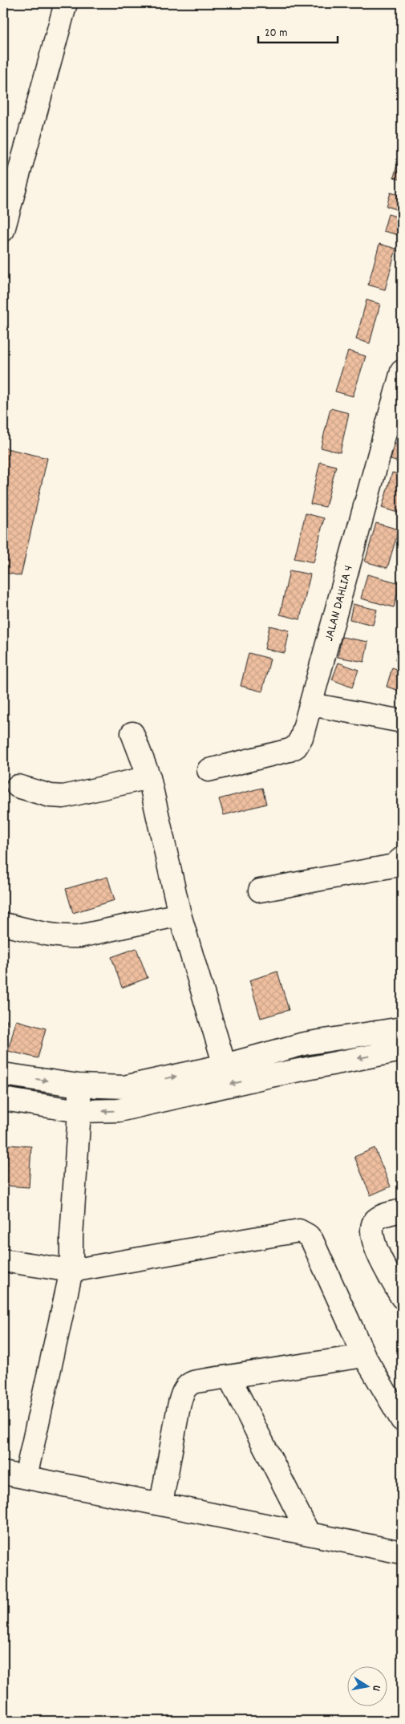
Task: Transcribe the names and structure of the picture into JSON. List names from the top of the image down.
{
  "streets": {
    "street": ["JALAN DAHLIA 4"]
  },
  "scale_bar": "20 m",
  "north": "right"
}
